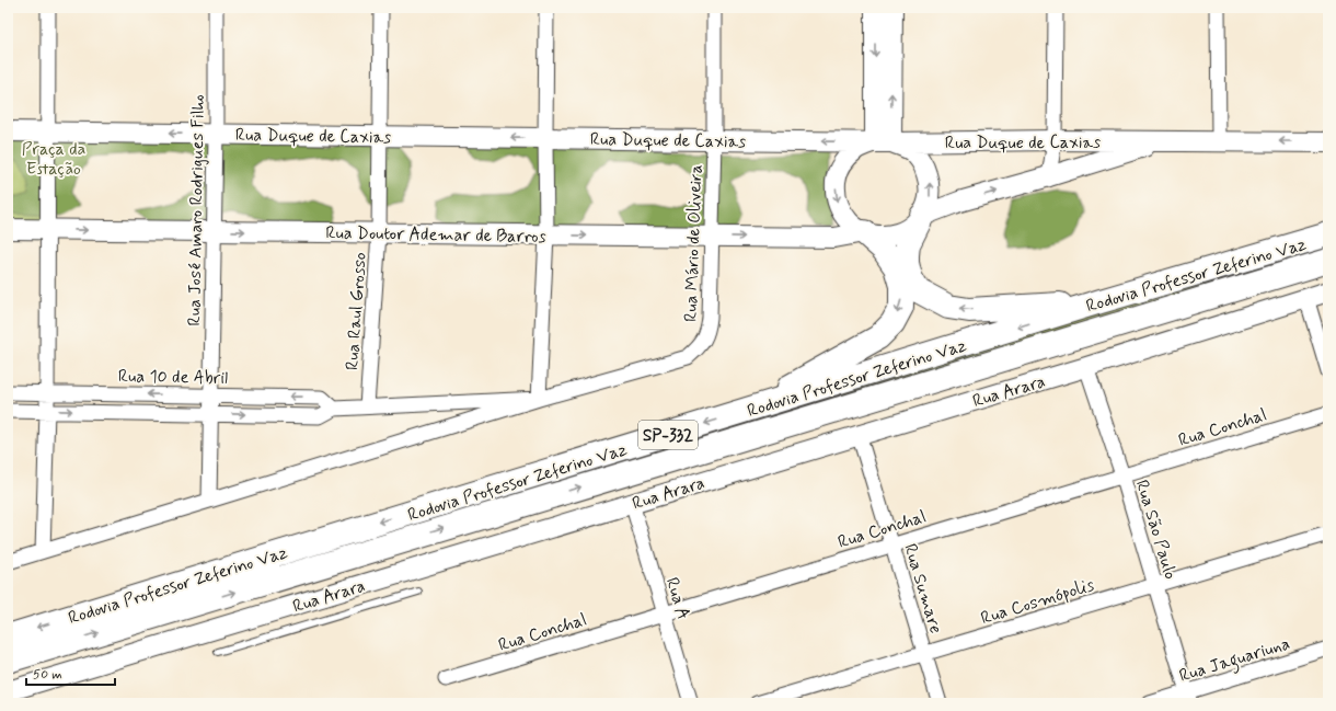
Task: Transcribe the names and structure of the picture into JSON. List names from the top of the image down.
{
  "streets": {
    "highway": ["Rodovia Professor Zeferino Vaz", "SP-332"],
    "street": [
      "Rua Duque de Caxias",
      "Rua José Amaro Rodrigues Filho",
      "Rua Doutor Ademar de Barros",
      "Rua Mário de Oliveira",
      "Rua Raul Grosso",
      "Rua 10 de Abril",
      "Rua Arara",
      "Rua Conchal",
      "Rua São Paulo",
      "Rua Sumare",
      "Rua A",
      "Rua Cosmópolis",
      "Rua Jaguariuna"
    ]
  },
  "crossings": [
    ["Rua Duque de Caxias", "Rua José Amaro Rodrigues Filho"],
    ["Rua Duque de Caxias", "Rua Doutor Ademar de Barros"],
    ["Rua Duque de Caxias", "Rua Mário de Oliveira"],
    ["Rua Duque de Caxias", "Rua Raul Grosso"],
    ["Rua José Amaro Rodrigues Filho", "Rua Doutor Ademar de Barros"],
    ["Rua José Amaro Rodrigues Filho", "Rua 10 de Abril"],
    ["Rua Doutor Ademar de Barros", "Rua Mário de Oliveira"],
    ["Rua Doutor Ademar de Barros", "Rua Raul Grosso"],
    ["Rua Arara", "Rua São Paulo"],
    ["Rua Arara", "Rua Sumare"],
    ["Rua Arara", "Rua A"],
    ["Rua Conchal", "Rua São Paulo"],
    ["Rua Conchal", "Rua Sumare"],
    ["Rua Conchal", "Rua A"],
    ["Rua São Paulo", "Rua Cosmópolis"],
    ["Rua São Paulo", "Rua Jaguariuna"],
    ["Rua Sumare", "Rua Cosmópolis"]
  ],
  "one_way": ["Rua Duque de Caxias", "Rua Doutor Ademar de Barros"],
  "parks": ["Praça da Estação"],
  "scale_bar": "50 m"
}
